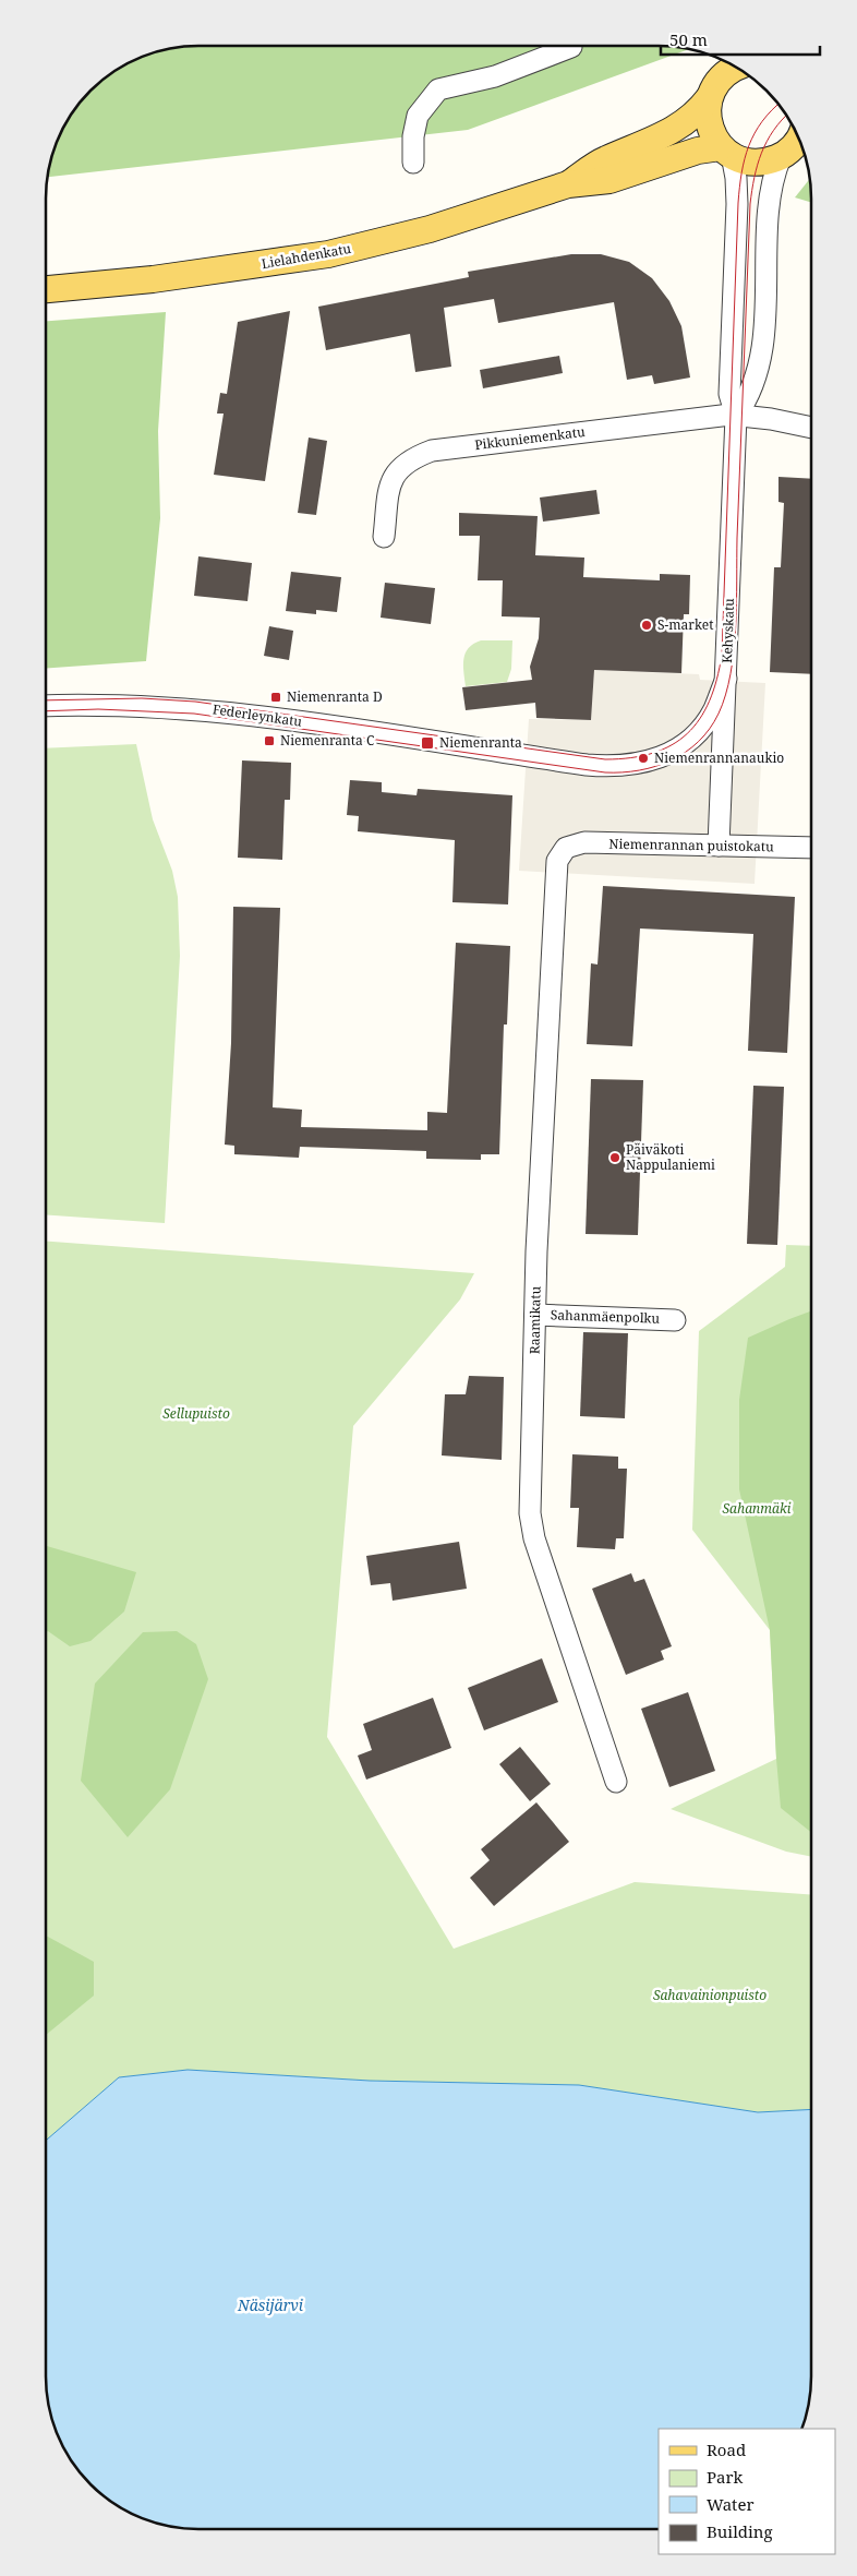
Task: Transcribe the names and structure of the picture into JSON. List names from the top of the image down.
{
  "streets": {
    "main road": ["Lielahdenkatu"],
    "street": [
      "Pikkuniemenkatu",
      "Kehyskatu",
      "Federleynkatu",
      "Niemenrannan puistokatu",
      "Sahanmäenpolku",
      "Raamikatu"
    ]
  },
  "crossings": [
    ["Lielahdenkatu", "Kehyskatu"],
    ["Pikkuniemenkatu", "Kehyskatu"],
    ["Kehyskatu", "Federleynkatu"],
    ["Kehyskatu", "Niemenrannan puistokatu"],
    ["Niemenrannan puistokatu", "Raamikatu"],
    ["Sahanmäenpolku", "Raamikatu"]
  ],
  "water": ["Näsijärvi"],
  "parks": ["Sellupuisto", "Sahanmäki", "Sahavainionpuisto"],
  "places": {
    "other": ["S-market", "Niemenrannanaukio", "Päiväkoti Nappulaniemi"],
    "transit": ["Niemenranta D", "Niemenranta C", "Niemenranta"]
  },
  "legend": [
    "Road",
    "Park",
    "Water",
    "Building"
  ],
  "scale_bar": "50 m"
}
